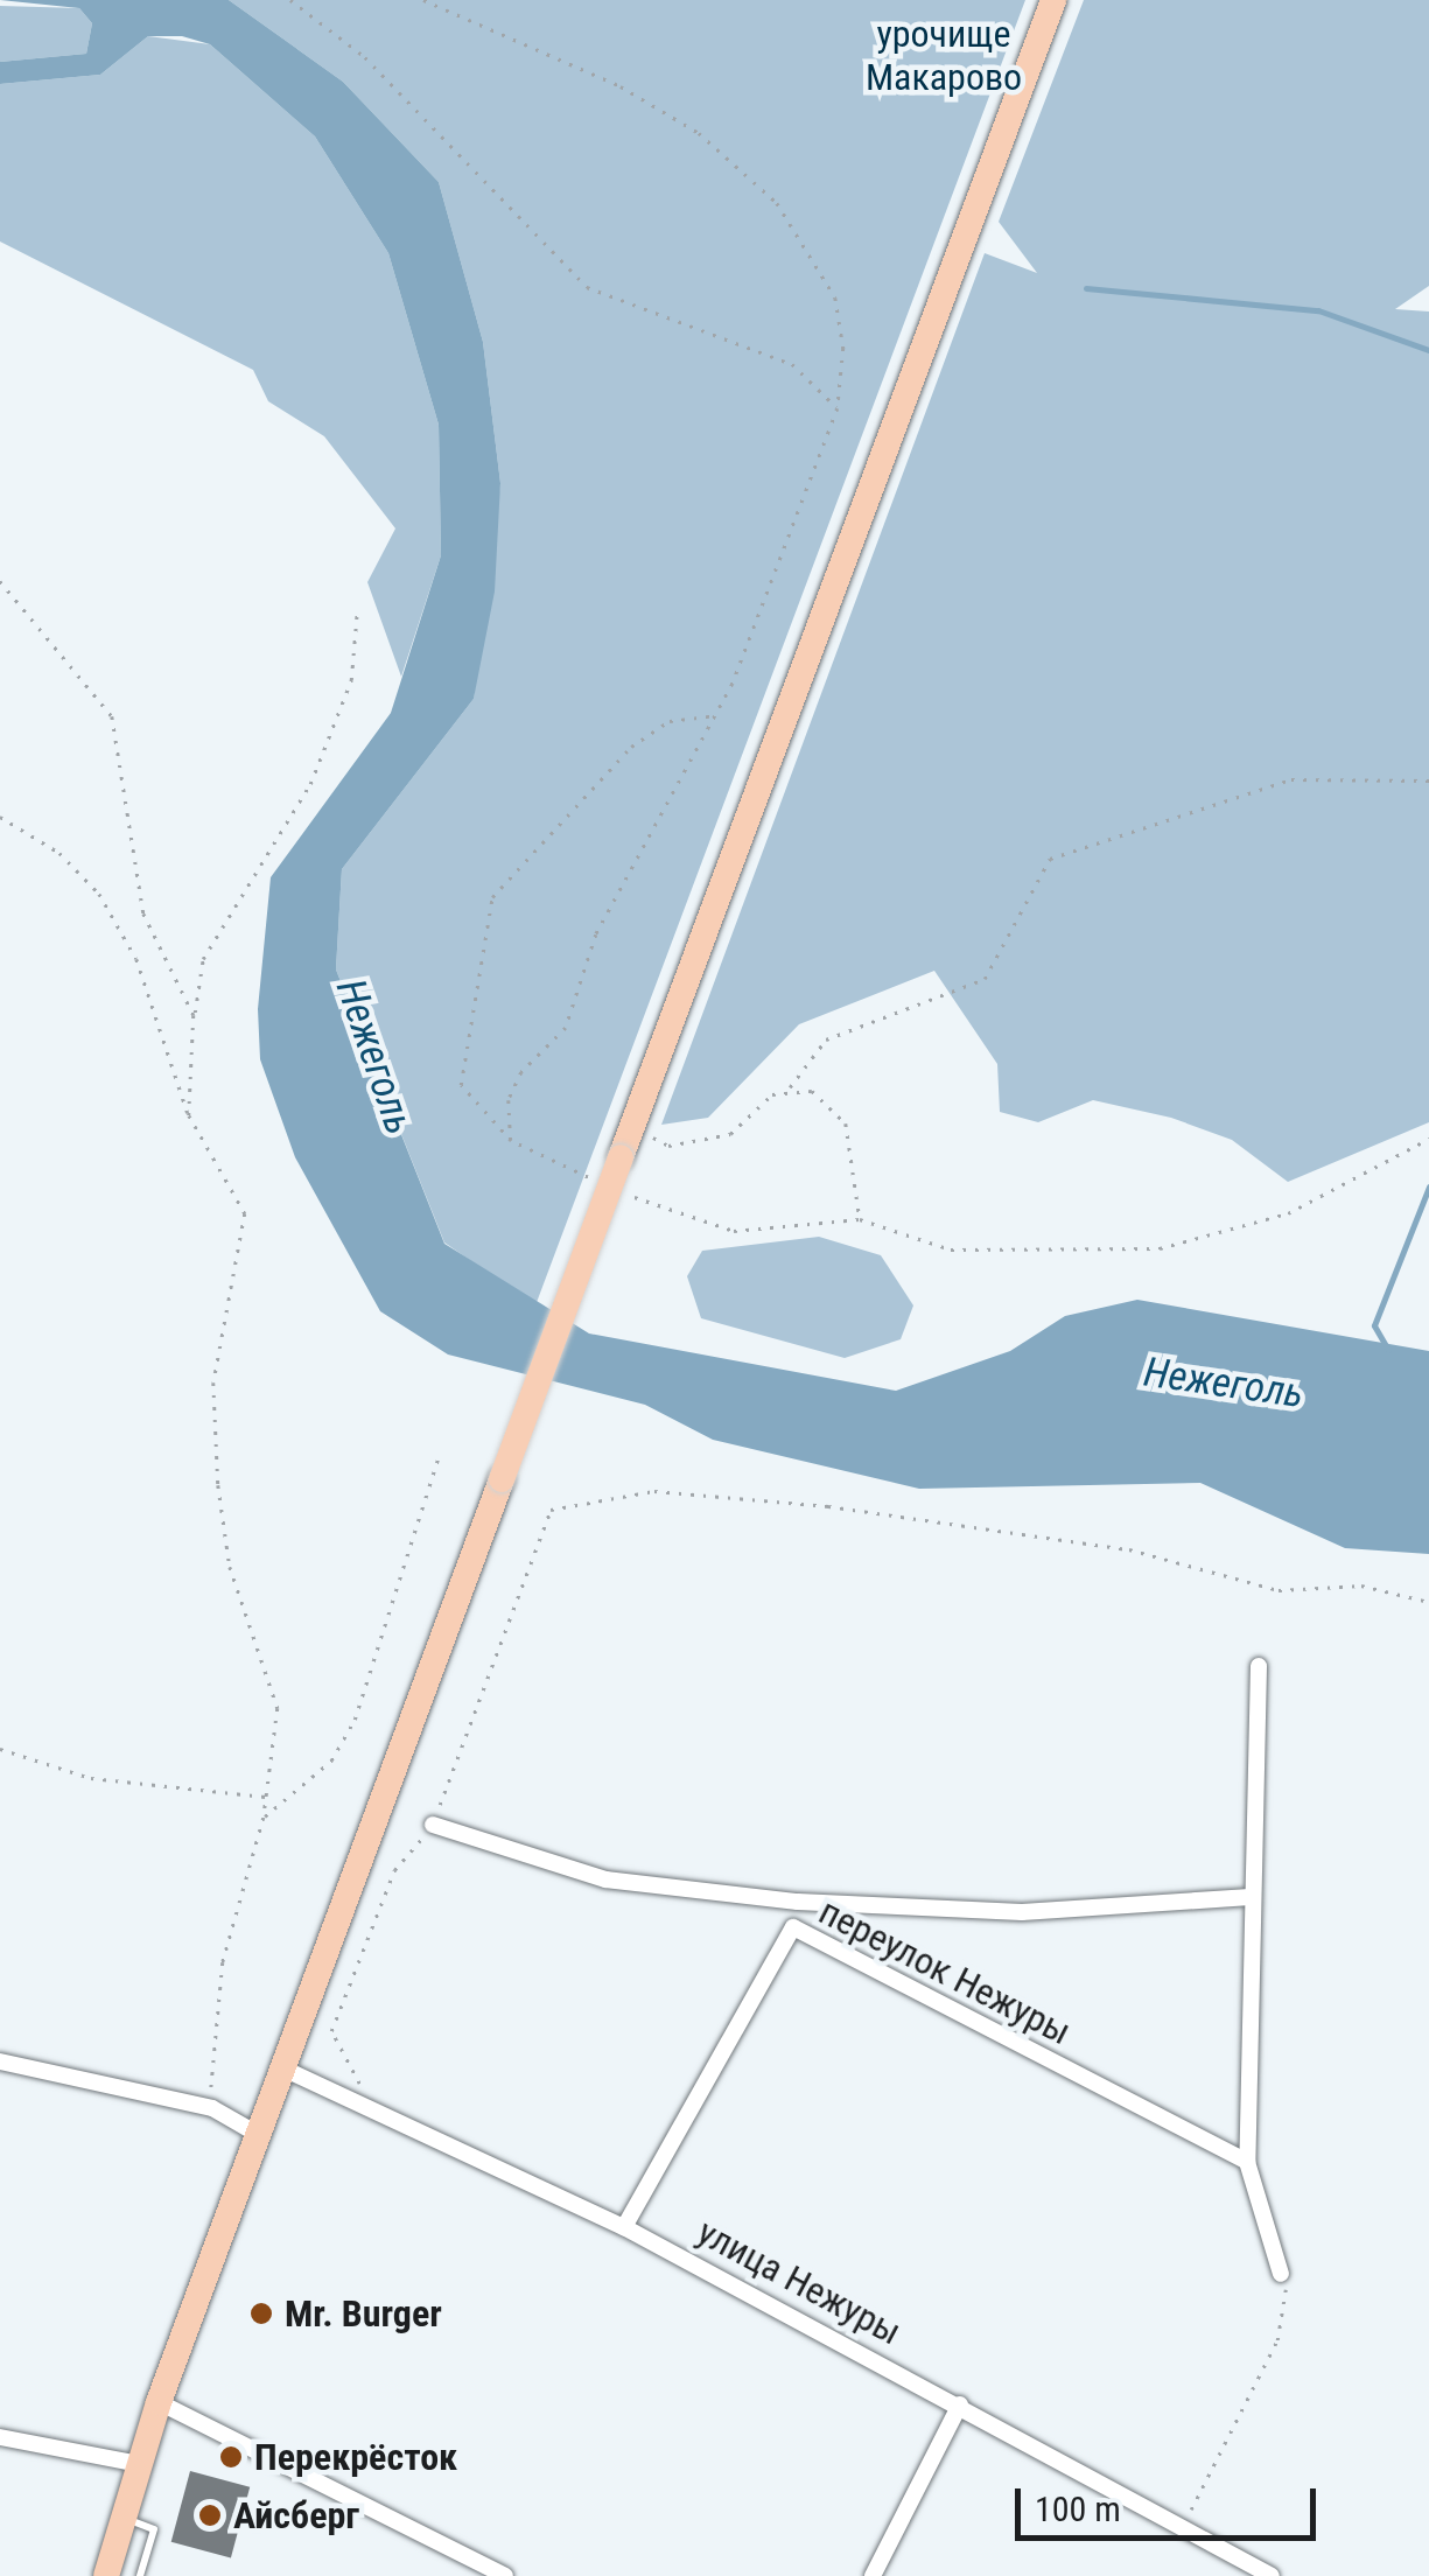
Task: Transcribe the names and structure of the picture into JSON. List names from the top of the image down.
{
  "streets": {
    "street": ["переулок Нежуры", "улица Нежуры"]
  },
  "crossings": [
    ["переулок Нежуры", "улица Нежуры"]
  ],
  "water": ["Нежеголь"],
  "parks": ["урочище Макарово"],
  "places": ["Mr. Burger", "Перекрёсток", "Айсберг"],
  "scale_bar": "100 m"
}
